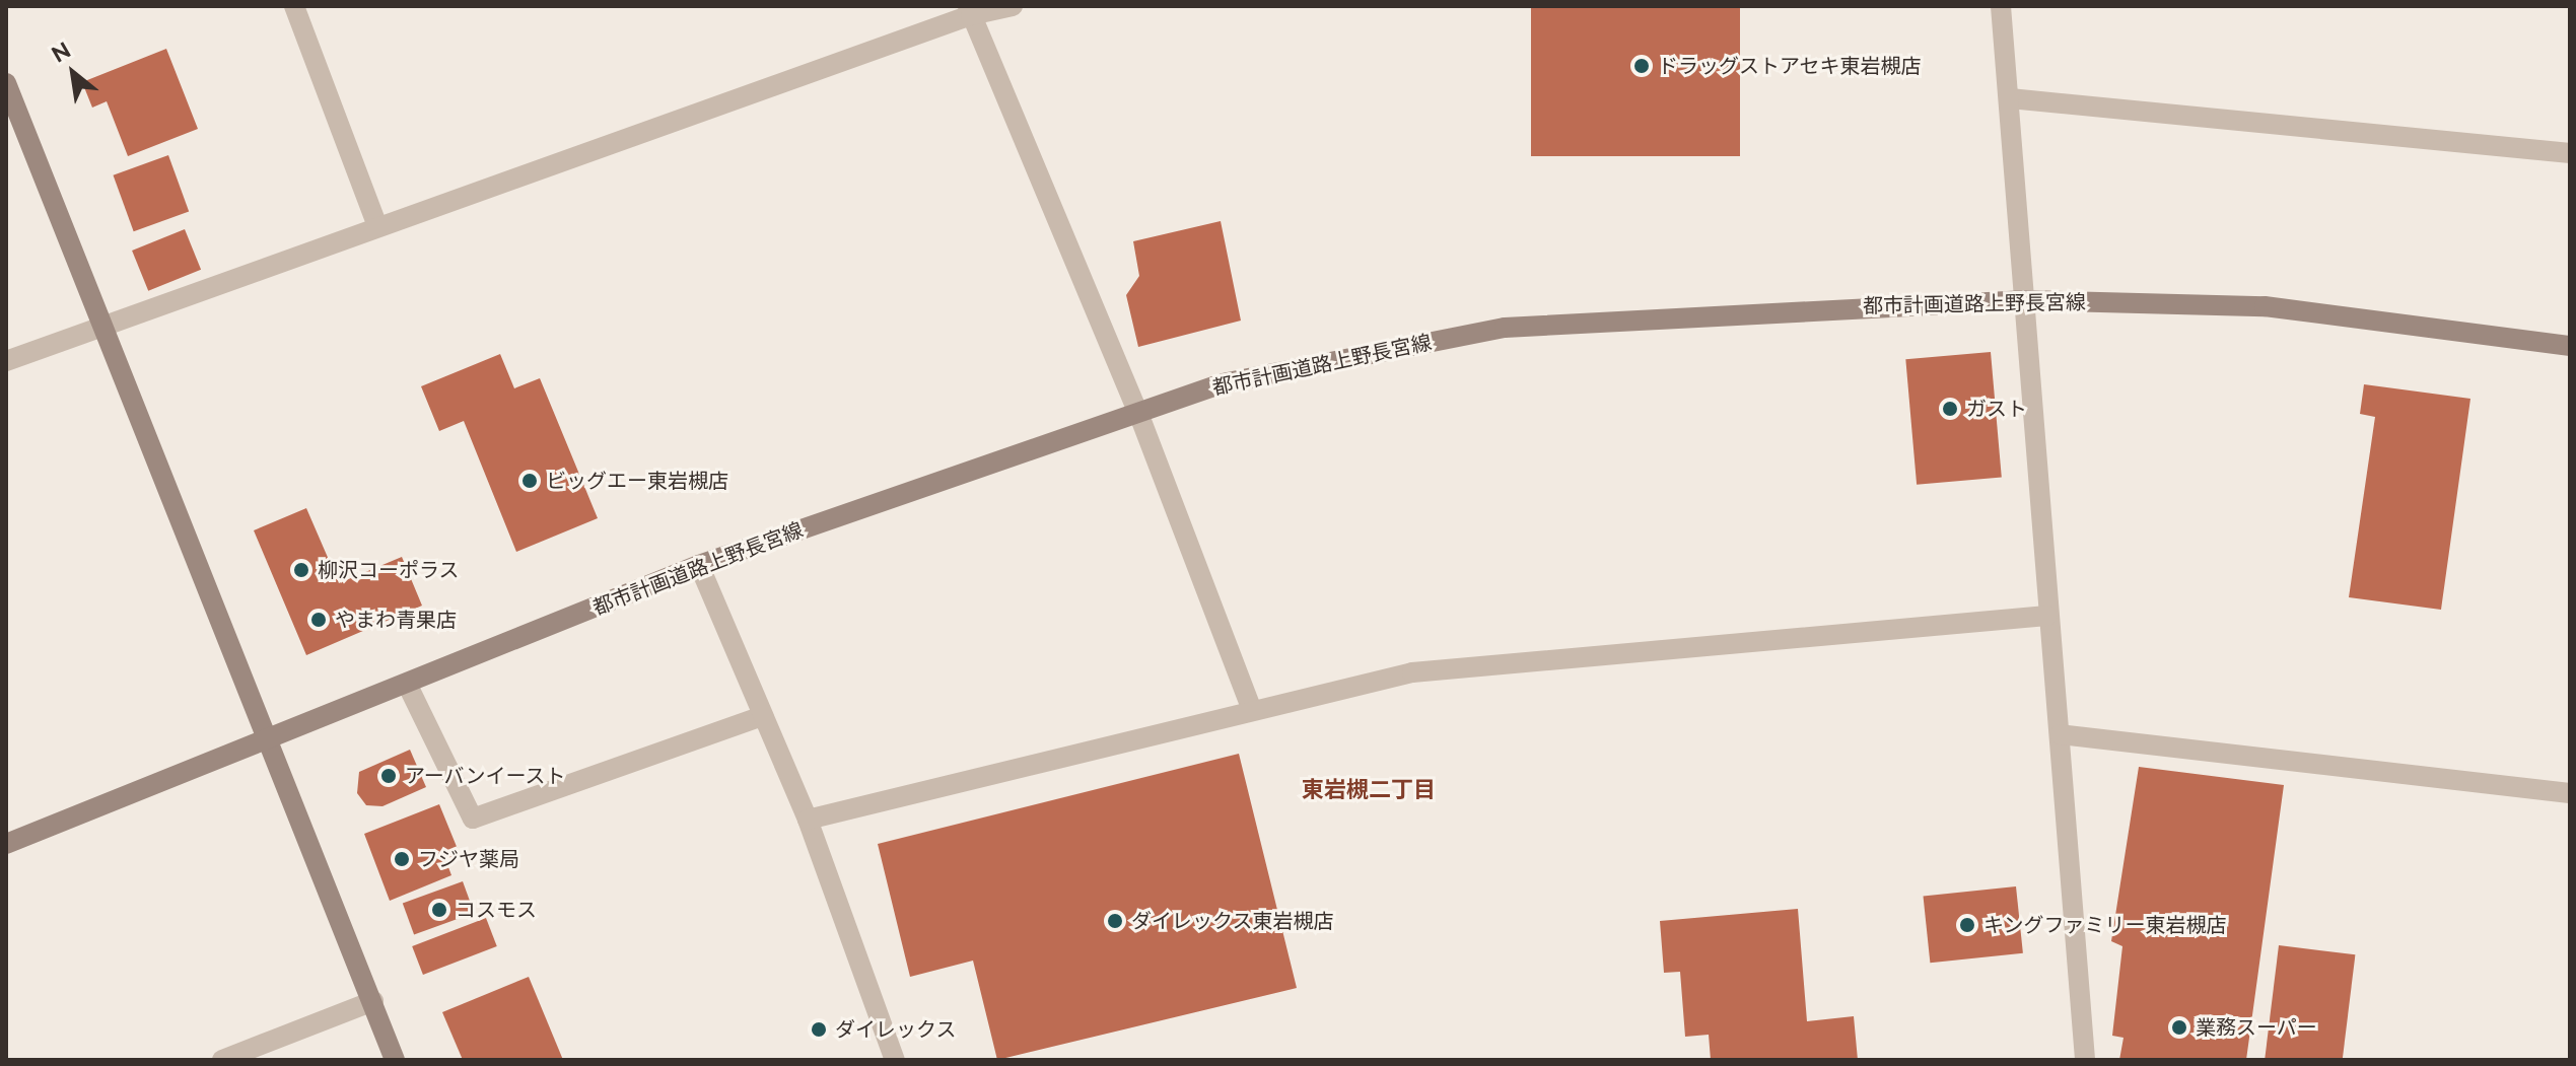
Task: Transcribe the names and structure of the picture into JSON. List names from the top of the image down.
{
  "streets": {
    "street": ["都市計画道路上野長宮線"]
  },
  "districts": ["東岩槻二丁目"],
  "places": [
    "ドラッグストアセキ東岩槻店",
    "ガスト",
    "ビッグエー東岩槻店",
    "柳沢コーポラス",
    "やまわ青果店",
    "アーバンイースト",
    "フジヤ薬局",
    "コスモス",
    "ダイレックス東岩槻店",
    "キングファミリー東岩槻店",
    "業務スーパー",
    "ダイレックス"
  ],
  "north": "top left"
}
